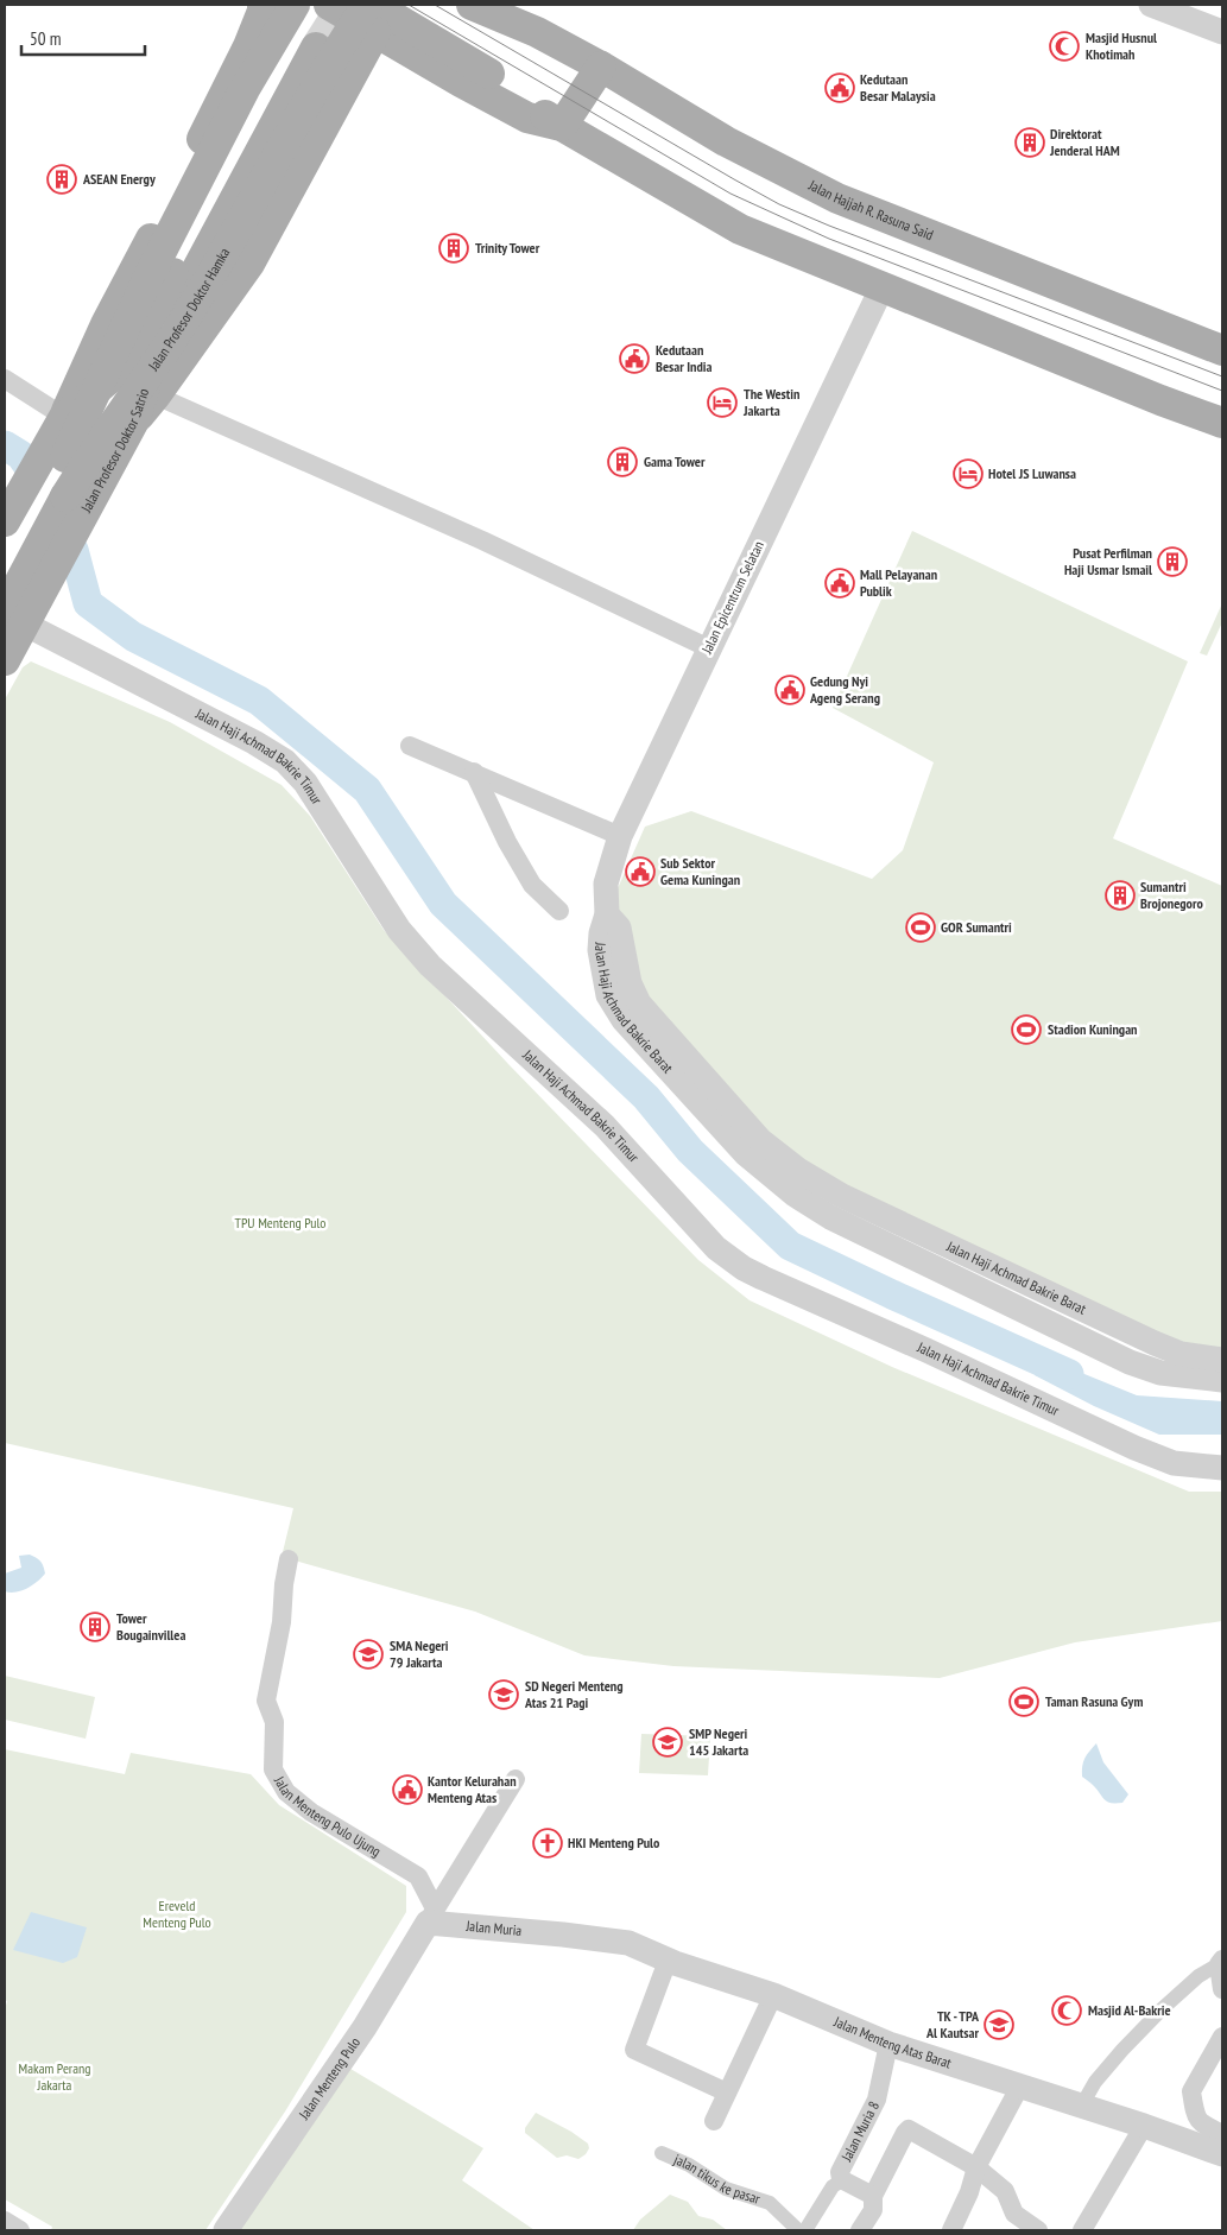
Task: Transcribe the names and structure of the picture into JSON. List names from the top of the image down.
{
  "streets": {
    "main road": ["Jalan Hajjah R. Rasuna Said", "Jalan Profesor Doktor Hamka", "Jalan Profesor Doktor Satrio"],
    "street": [
      "Jalan Epicentrum Selatan",
      "Jalan Haji Achmad Bakrie Timur",
      "Jalan Haji Achmad Bakrie Barat",
      "Jalan Menteng Pulo Ujung",
      "Jalan Muria",
      "Jalan Menteng Atas Barat",
      "Jalan Menteng Pulo",
      "Jalan Muria 8",
      "jalan tikus ke pasar"
    ]
  },
  "crossings": [
    ["Jalan Profesor Doktor Hamka", "Jalan Profesor Doktor Satrio"],
    ["Jalan Profesor Doktor Hamka", "Jalan Haji Achmad Bakrie Timur"],
    ["Jalan Profesor Doktor Satrio", "Jalan Haji Achmad Bakrie Timur"],
    ["Jalan Epicentrum Selatan", "Jalan Haji Achmad Bakrie Barat"],
    ["Jalan Menteng Pulo Ujung", "Jalan Muria"],
    ["Jalan Menteng Pulo Ujung", "Jalan Menteng Pulo"],
    ["Jalan Muria", "Jalan Menteng Atas Barat"],
    ["Jalan Muria", "Jalan Menteng Pulo"],
    ["Jalan Menteng Atas Barat", "Jalan Muria 8"]
  ],
  "parks": ["TPU Menteng Pulo", "Ereveld Menteng Pulo", "Makam Perang Jakarta"],
  "places": {
    "mosque": ["Masjid Husnul Khotimah", "Masjid Al-Bakrie"],
    "public building": [
      "Kedutaan Besar Malaysia",
      "Kedutaan Besar India",
      "Mall Pelayanan Publik",
      "Gedung Nyi Ageng Serang",
      "Sub Sektor Gema Kuningan",
      "Kantor Kelurahan Menteng Atas"
    ],
    "building": [
      "Direktorat Jenderal HAM",
      "ASEAN Energy",
      "Trinity Tower",
      "Gama Tower",
      "Pusat Perfilman Haji Usmar Ismail",
      "Sumantri Brojonegoro",
      "Tower Bougainvillea"
    ],
    "hotel": ["The Westin Jakarta", "Hotel JS Luwansa"],
    "sports": ["GOR Sumantri", "Stadion Kuningan", "Taman Rasuna Gym"],
    "school or university": [
      "SMA Negeri 79 Jakarta",
      "SD Negeri Menteng Atas 21 Pagi",
      "SMP Negeri 145 Jakarta",
      "TK - TPA Al Kautsar"
    ],
    "church": ["HKI Menteng Pulo"]
  },
  "scale_bar": "50 m"
}
